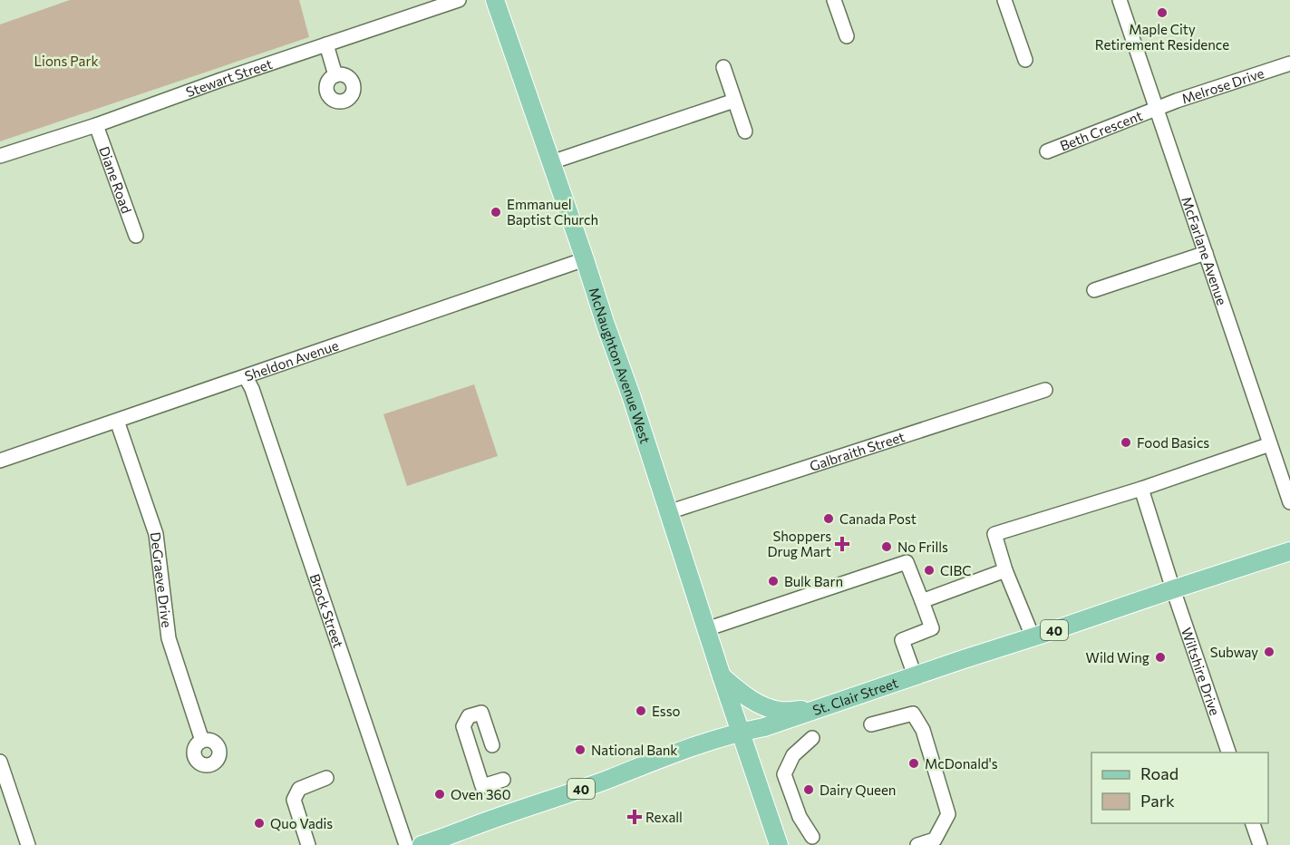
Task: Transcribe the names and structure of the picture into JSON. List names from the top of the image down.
{
  "streets": {
    "main road": ["McNaughton Avenue West", "40", "St. Clair Street"],
    "street": [
      "Stewart Street",
      "Melrose Drive",
      "Beth Crescent",
      "Diane Road",
      "McFarlane Avenue",
      "Sheldon Avenue",
      "Galbraith Street",
      "DeGraeve Drive",
      "Brock Street",
      "Wiltshire Drive"
    ]
  },
  "crossings": [
    ["Stewart Street", "Diane Road"],
    ["Melrose Drive", "Beth Crescent"],
    ["Melrose Drive", "McFarlane Avenue"],
    ["Beth Crescent", "McFarlane Avenue"],
    ["Sheldon Avenue", "McNaughton Avenue West"],
    ["Sheldon Avenue", "DeGraeve Drive"],
    ["Sheldon Avenue", "Brock Street"],
    ["McNaughton Avenue West", "Galbraith Street"],
    ["McNaughton Avenue West", "St. Clair Street"],
    ["Wiltshire Drive", "St. Clair Street"]
  ],
  "parks": ["Lions Park"],
  "places": {
    "other": [
      "Maple City Retirement Residence",
      "Emmanuel Baptist Church",
      "Food Basics",
      "Canada Post",
      "No Frills",
      "CIBC",
      "Bulk Barn",
      "Subway",
      "Wild Wing",
      "Esso",
      "National Bank",
      "McDonald's",
      "Dairy Queen",
      "Oven 360",
      "Quo Vadis"
    ],
    "health": ["Shoppers Drug Mart", "Rexall"]
  },
  "legend": ["Road", "Park"]
}
